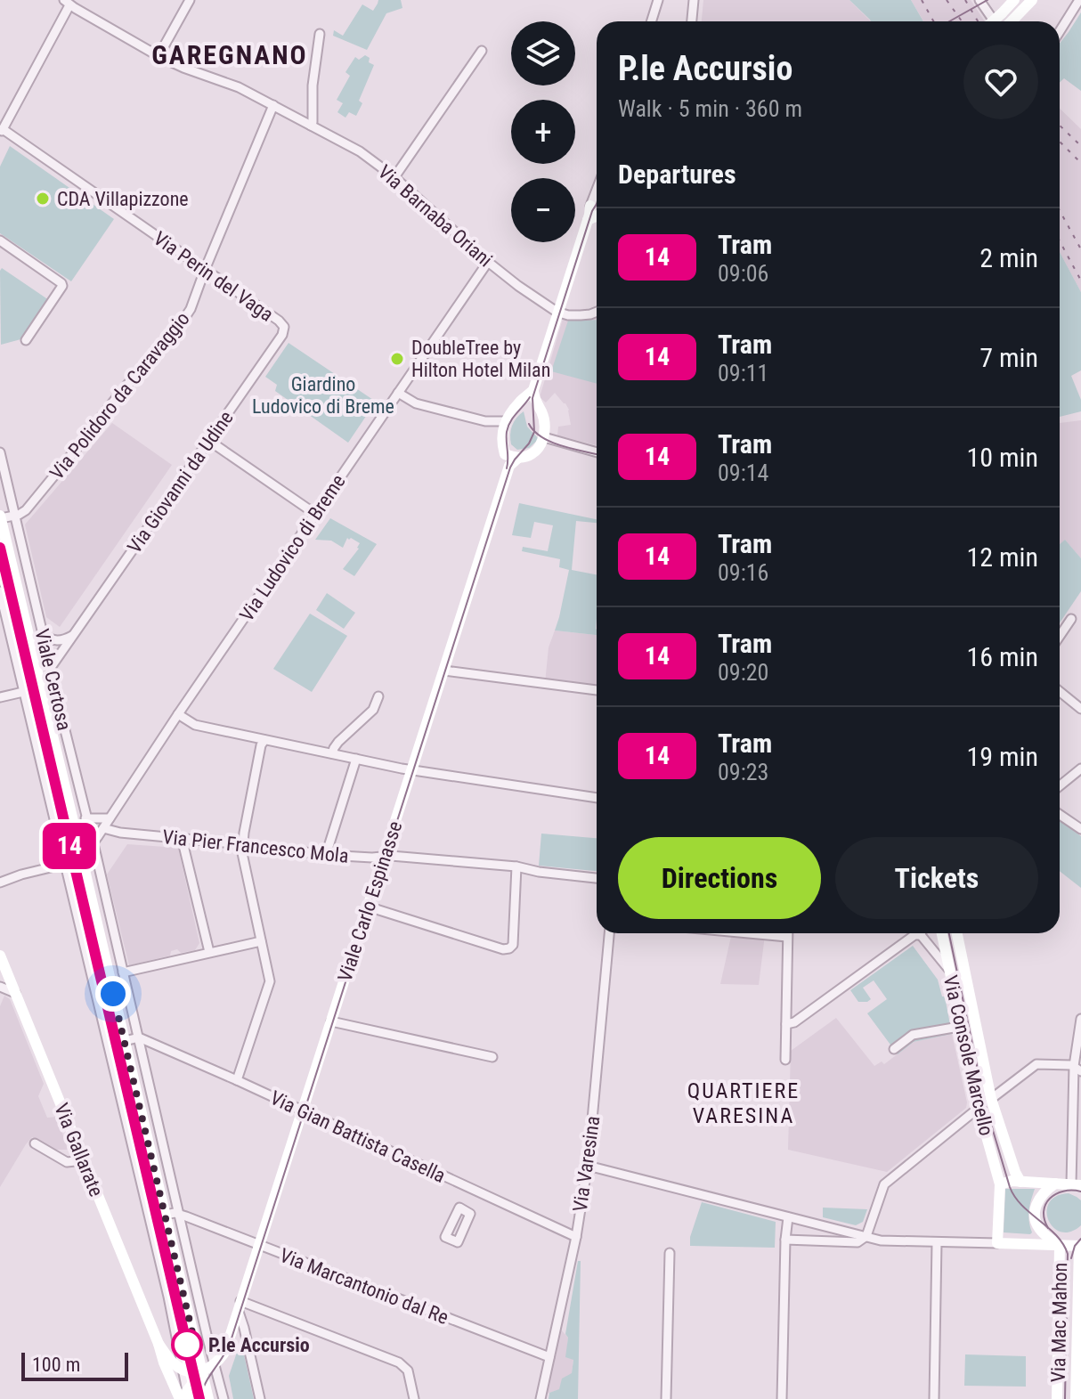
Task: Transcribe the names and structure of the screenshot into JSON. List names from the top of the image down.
{
  "streets": {
    "main road": [
      "Viale Certosa",
      "Viale Carlo Espinasse",
      "Via Console Marcello",
      "Via Gallarate",
      "Via Mac Mahon"
    ],
    "street": [
      "Via Barnaba Oriani",
      "Via Perin del Vaga",
      "Via Polidoro da Caravaggio",
      "Via Giovanni da Udine",
      "Via Ludovico di Breme",
      "Via Pier Francesco Mola",
      "Via Gian Battista Casella",
      "Via Varesina",
      "Via Marcantonio dal Re"
    ]
  },
  "crossings": [
    ["Via Barnaba Oriani", "Via Polidoro da Caravaggio"],
    ["Via Barnaba Oriani", "Via Ludovico di Breme"],
    ["Via Perin del Vaga", "Via Polidoro da Caravaggio"],
    ["Via Perin del Vaga", "Via Giovanni da Udine"],
    ["Via Polidoro da Caravaggio", "Viale Certosa"],
    ["Via Giovanni da Udine", "Viale Certosa"],
    ["Via Ludovico di Breme", "Viale Certosa"],
    ["Via Ludovico di Breme", "Via Pier Francesco Mola"],
    ["Viale Certosa", "Via Pier Francesco Mola"],
    ["Viale Certosa", "Viale Carlo Espinasse"],
    ["Viale Certosa", "Via Gian Battista Casella"],
    ["Viale Certosa", "Via Gallarate"],
    ["Viale Certosa", "Via Marcantonio dal Re"],
    ["Via Pier Francesco Mola", "Viale Carlo Espinasse"],
    ["Viale Carlo Espinasse", "Via Gian Battista Casella"],
    ["Viale Carlo Espinasse", "Via Marcantonio dal Re"],
    ["Via Gian Battista Casella", "Via Varesina"],
    ["Via Varesina", "Via Marcantonio dal Re"]
  ],
  "districts": ["GAREGNANO", "QUARTIERE VARESINA"],
  "parks": ["Giardino Ludovico di Breme"],
  "places": ["CDA Villapizzone", "DoubleTree by Hilton Hotel Milan", "P.le Accursio"],
  "lines": ["tram line 14"],
  "scale_bar": "100 m",
  "page": {
    "on_map": "14",
    "map_buttons": ["+", "−"],
    "heading": [
      ["P.le Accursio", "Walk · 5 min · 360 m"],
      "Departures"
    ],
    "list": [
      {
        "mark": "14",
        "name": "Tram",
        "note": "09:06",
        "value": "2 min"
      },
      {
        "mark": "14",
        "name": "Tram",
        "note": "09:11",
        "value": "7 min"
      },
      {
        "mark": "14",
        "name": "Tram",
        "note": "09:14",
        "value": "10 min"
      },
      {
        "mark": "14",
        "name": "Tram",
        "note": "09:16",
        "value": "12 min"
      },
      {
        "mark": "14",
        "name": "Tram",
        "note": "09:20",
        "value": "16 min"
      },
      {
        "mark": "14",
        "name": "Tram",
        "note": "09:23",
        "value": "19 min"
      }
    ],
    "buttons": ["Directions", "Tickets"],
    "scale": "100 m"
  }
}
